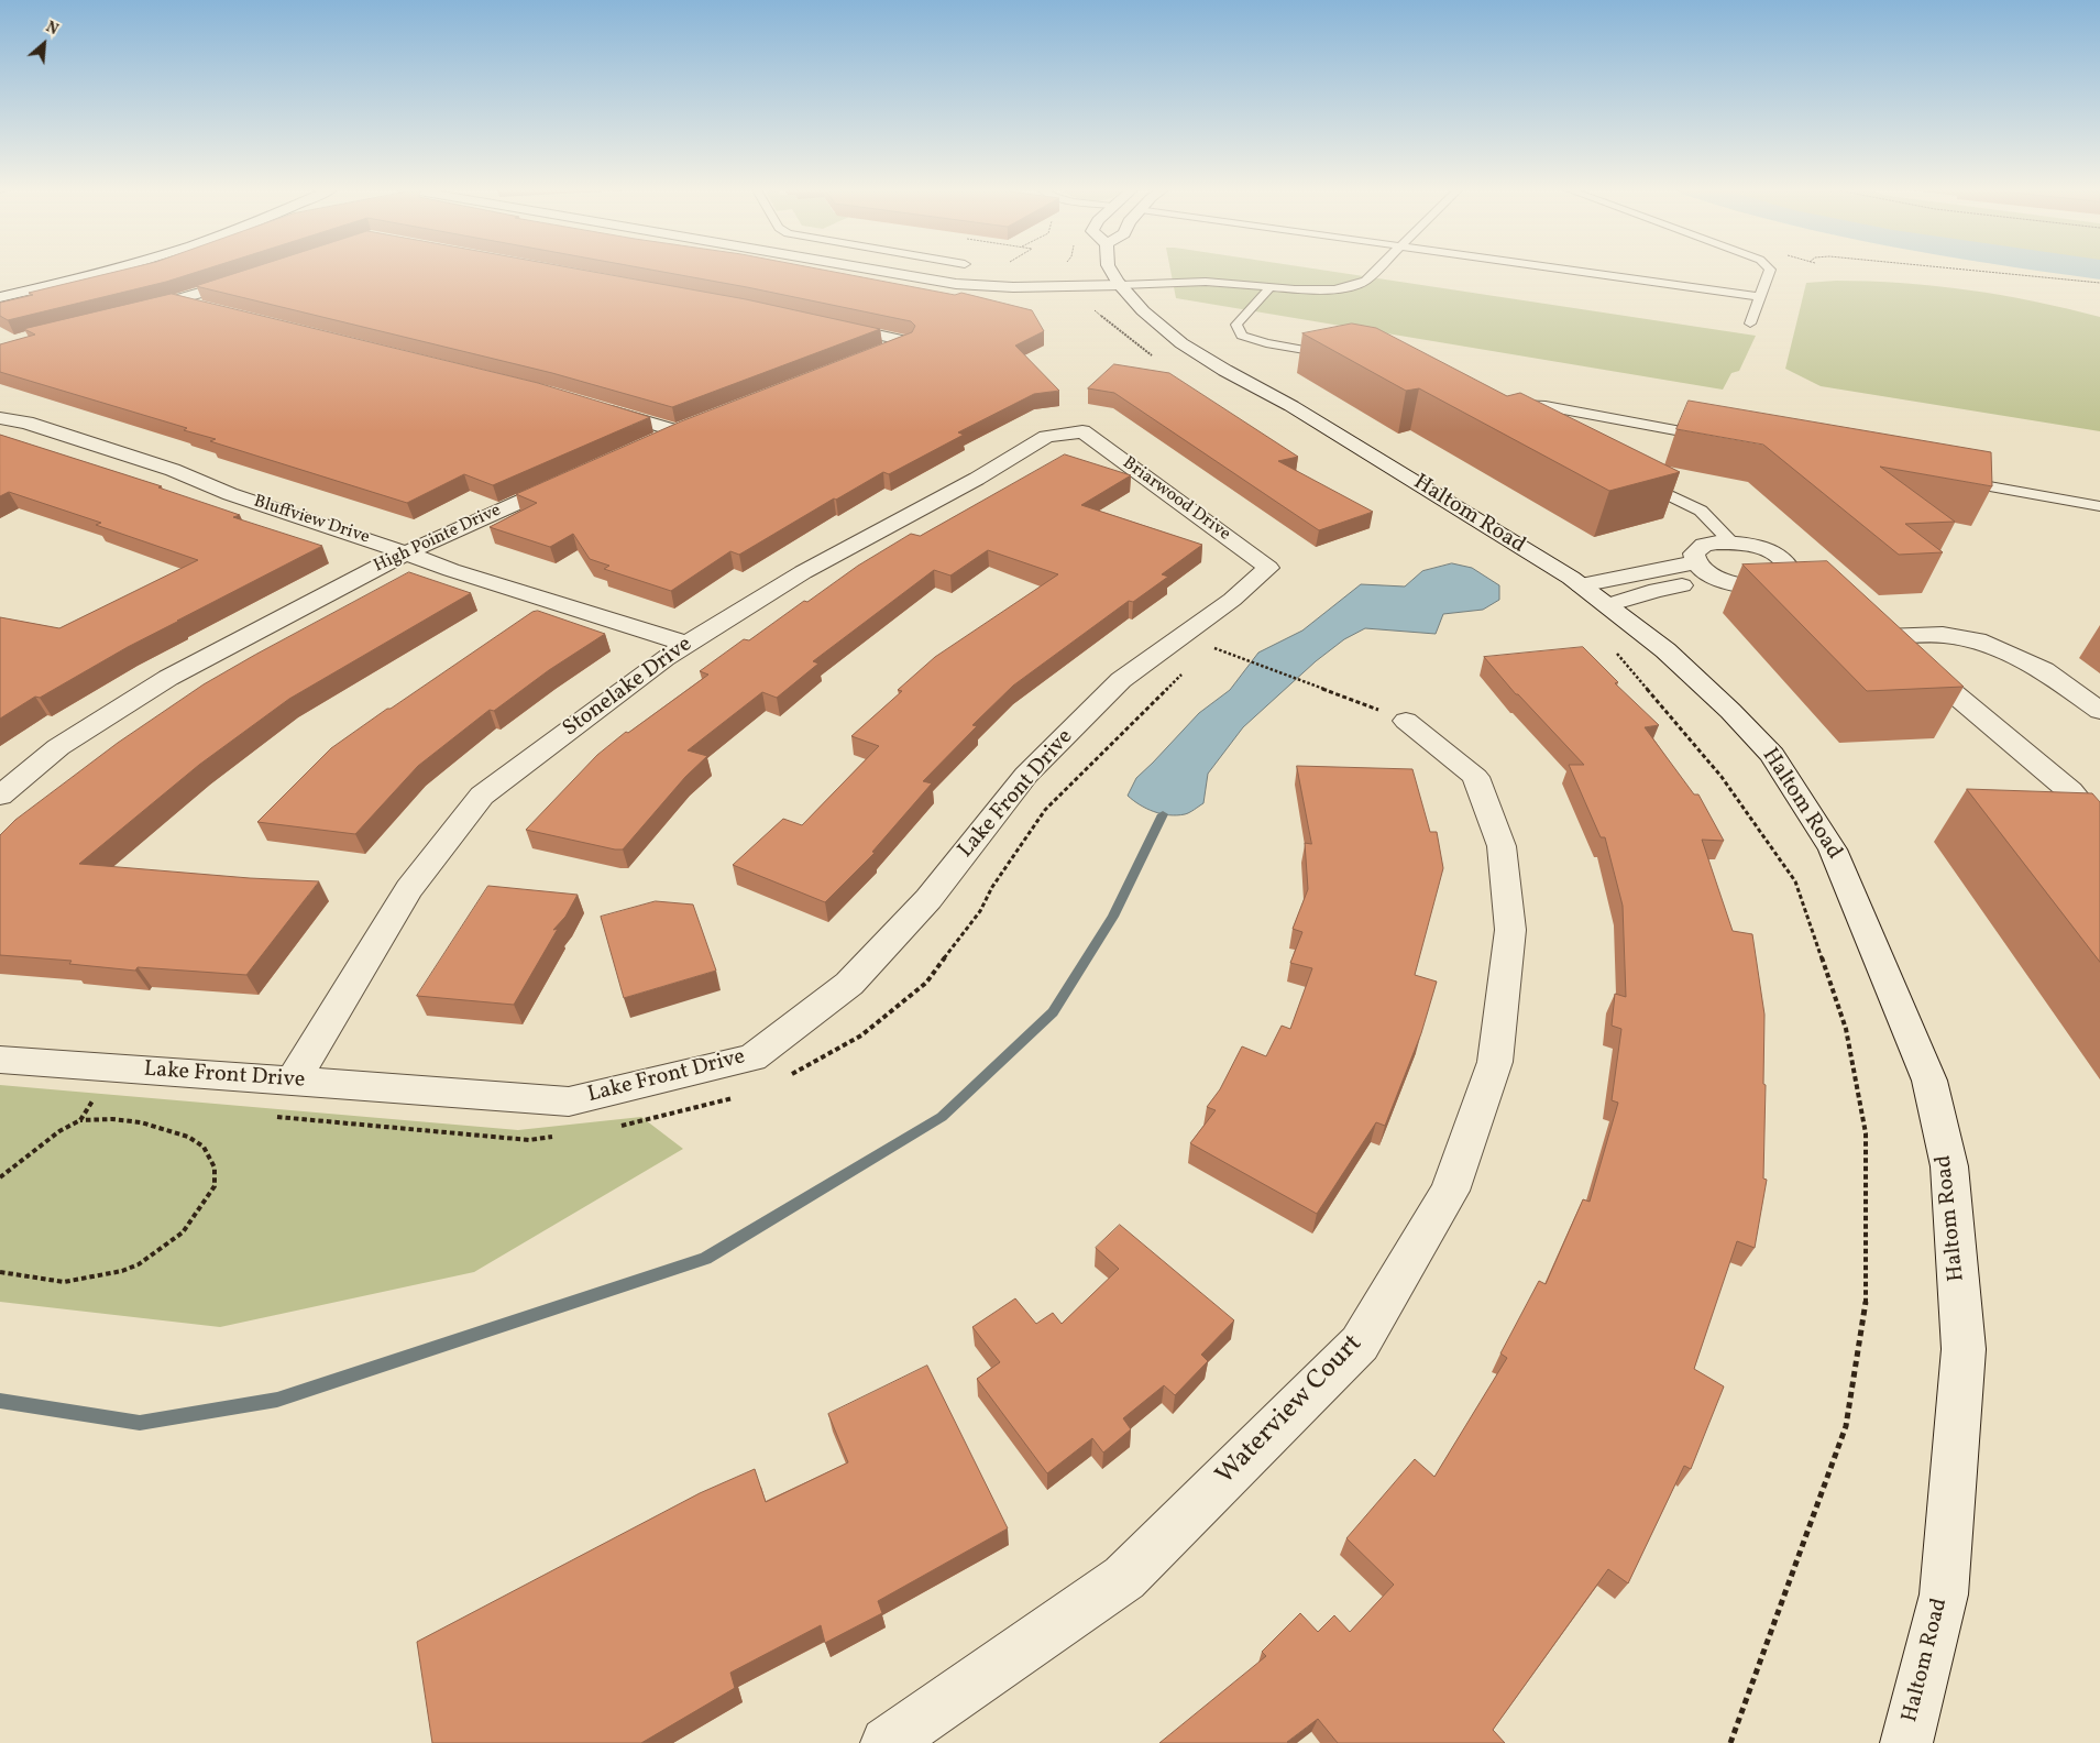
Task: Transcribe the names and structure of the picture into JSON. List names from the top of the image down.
{
  "streets": {
    "street": [
      "Briarwood Drive",
      "Haltom Road",
      "Bluffview Drive",
      "High Pointe Drive",
      "Stonelake Drive",
      "Lake Front Drive",
      "Waterview Court"
    ]
  },
  "crossings": [
    ["Briarwood Drive", "Stonelake Drive"],
    ["Briarwood Drive", "Lake Front Drive"],
    ["Bluffview Drive", "High Pointe Drive"],
    ["Bluffview Drive", "Stonelake Drive"],
    ["Stonelake Drive", "Lake Front Drive"]
  ],
  "north": "top right"
}
